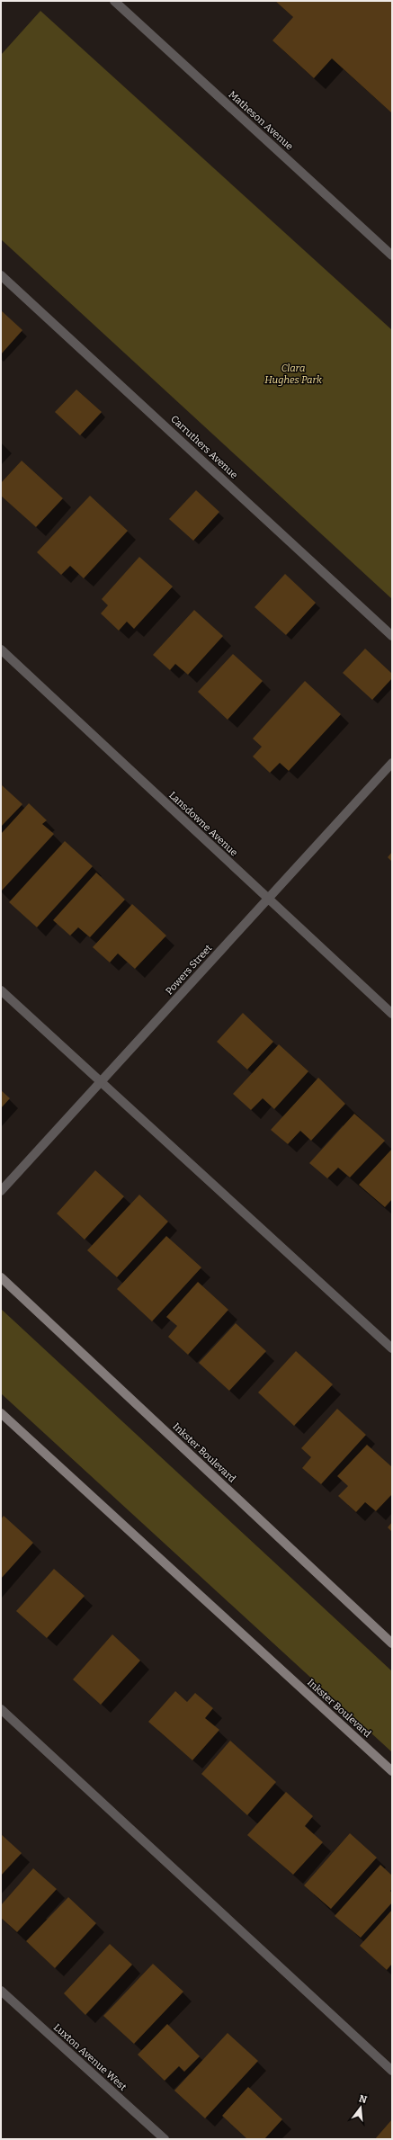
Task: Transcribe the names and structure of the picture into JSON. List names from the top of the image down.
{
  "streets": {
    "main road": ["Inkster Boulevard"],
    "street": [
      "Matheson Avenue",
      "Carruthers Avenue",
      "Lansdowne Avenue",
      "Powers Street",
      "Luxton Avenue West"
    ]
  },
  "crossings": [
    ["Lansdowne Avenue", "Powers Street"]
  ],
  "parks": ["Clara Hughes Park"],
  "north": "top"
}
